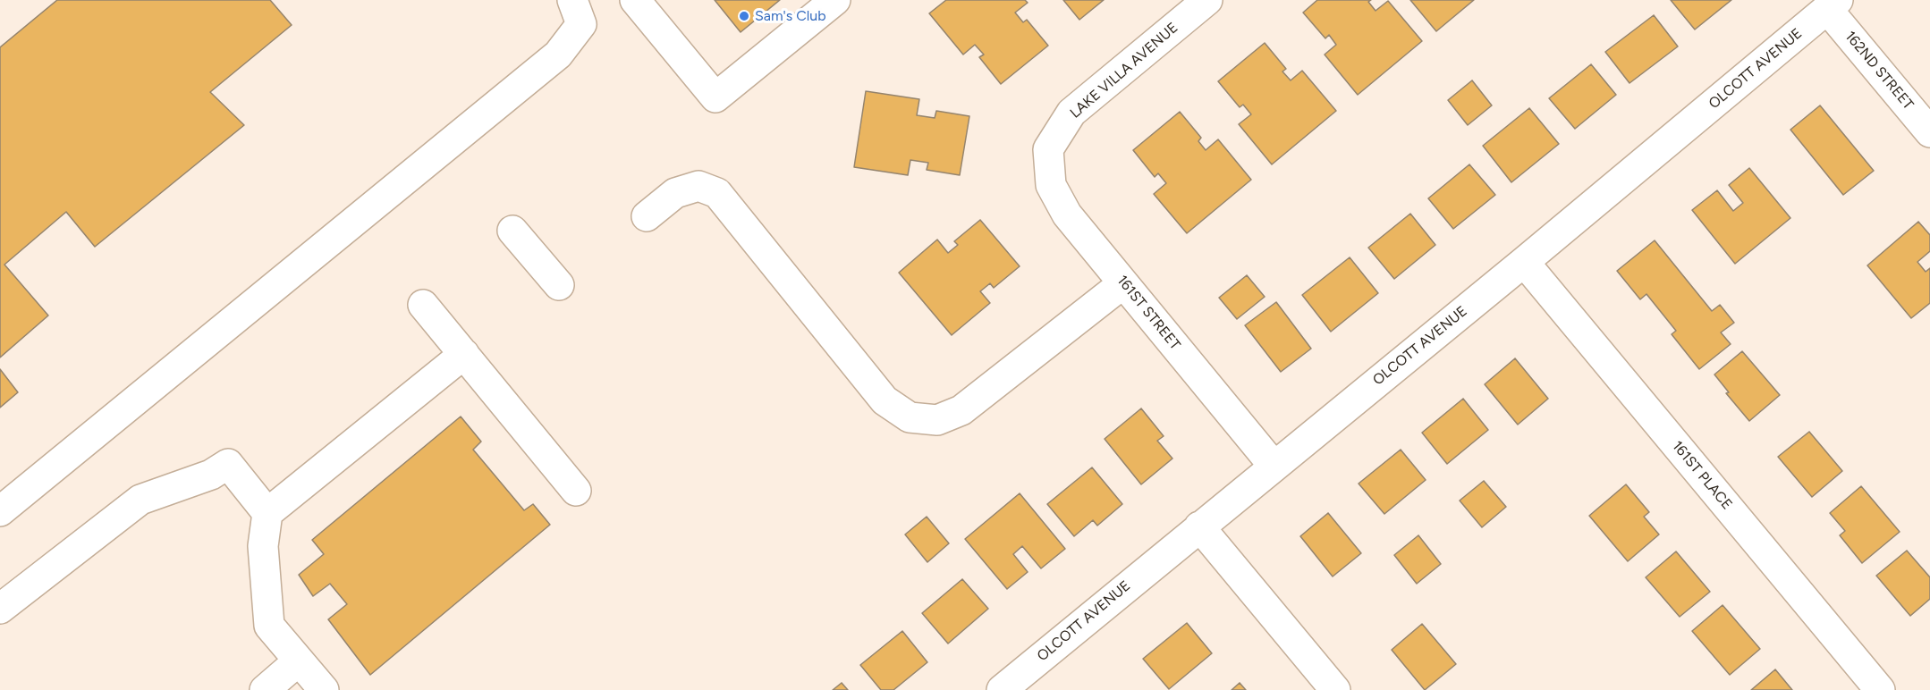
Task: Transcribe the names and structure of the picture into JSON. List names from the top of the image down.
{
  "streets": {
    "street": [
      "OLCOTT AVENUE",
      "LAKE VILLA AVENUE",
      "162ND STREET",
      "161ST STREET",
      "161ST PLACE"
    ]
  },
  "crossings": [
    ["OLCOTT AVENUE", "162ND STREET"],
    ["OLCOTT AVENUE", "161ST STREET"],
    ["OLCOTT AVENUE", "161ST PLACE"],
    ["LAKE VILLA AVENUE", "161ST STREET"]
  ],
  "places": ["Sam's Club"]
}
